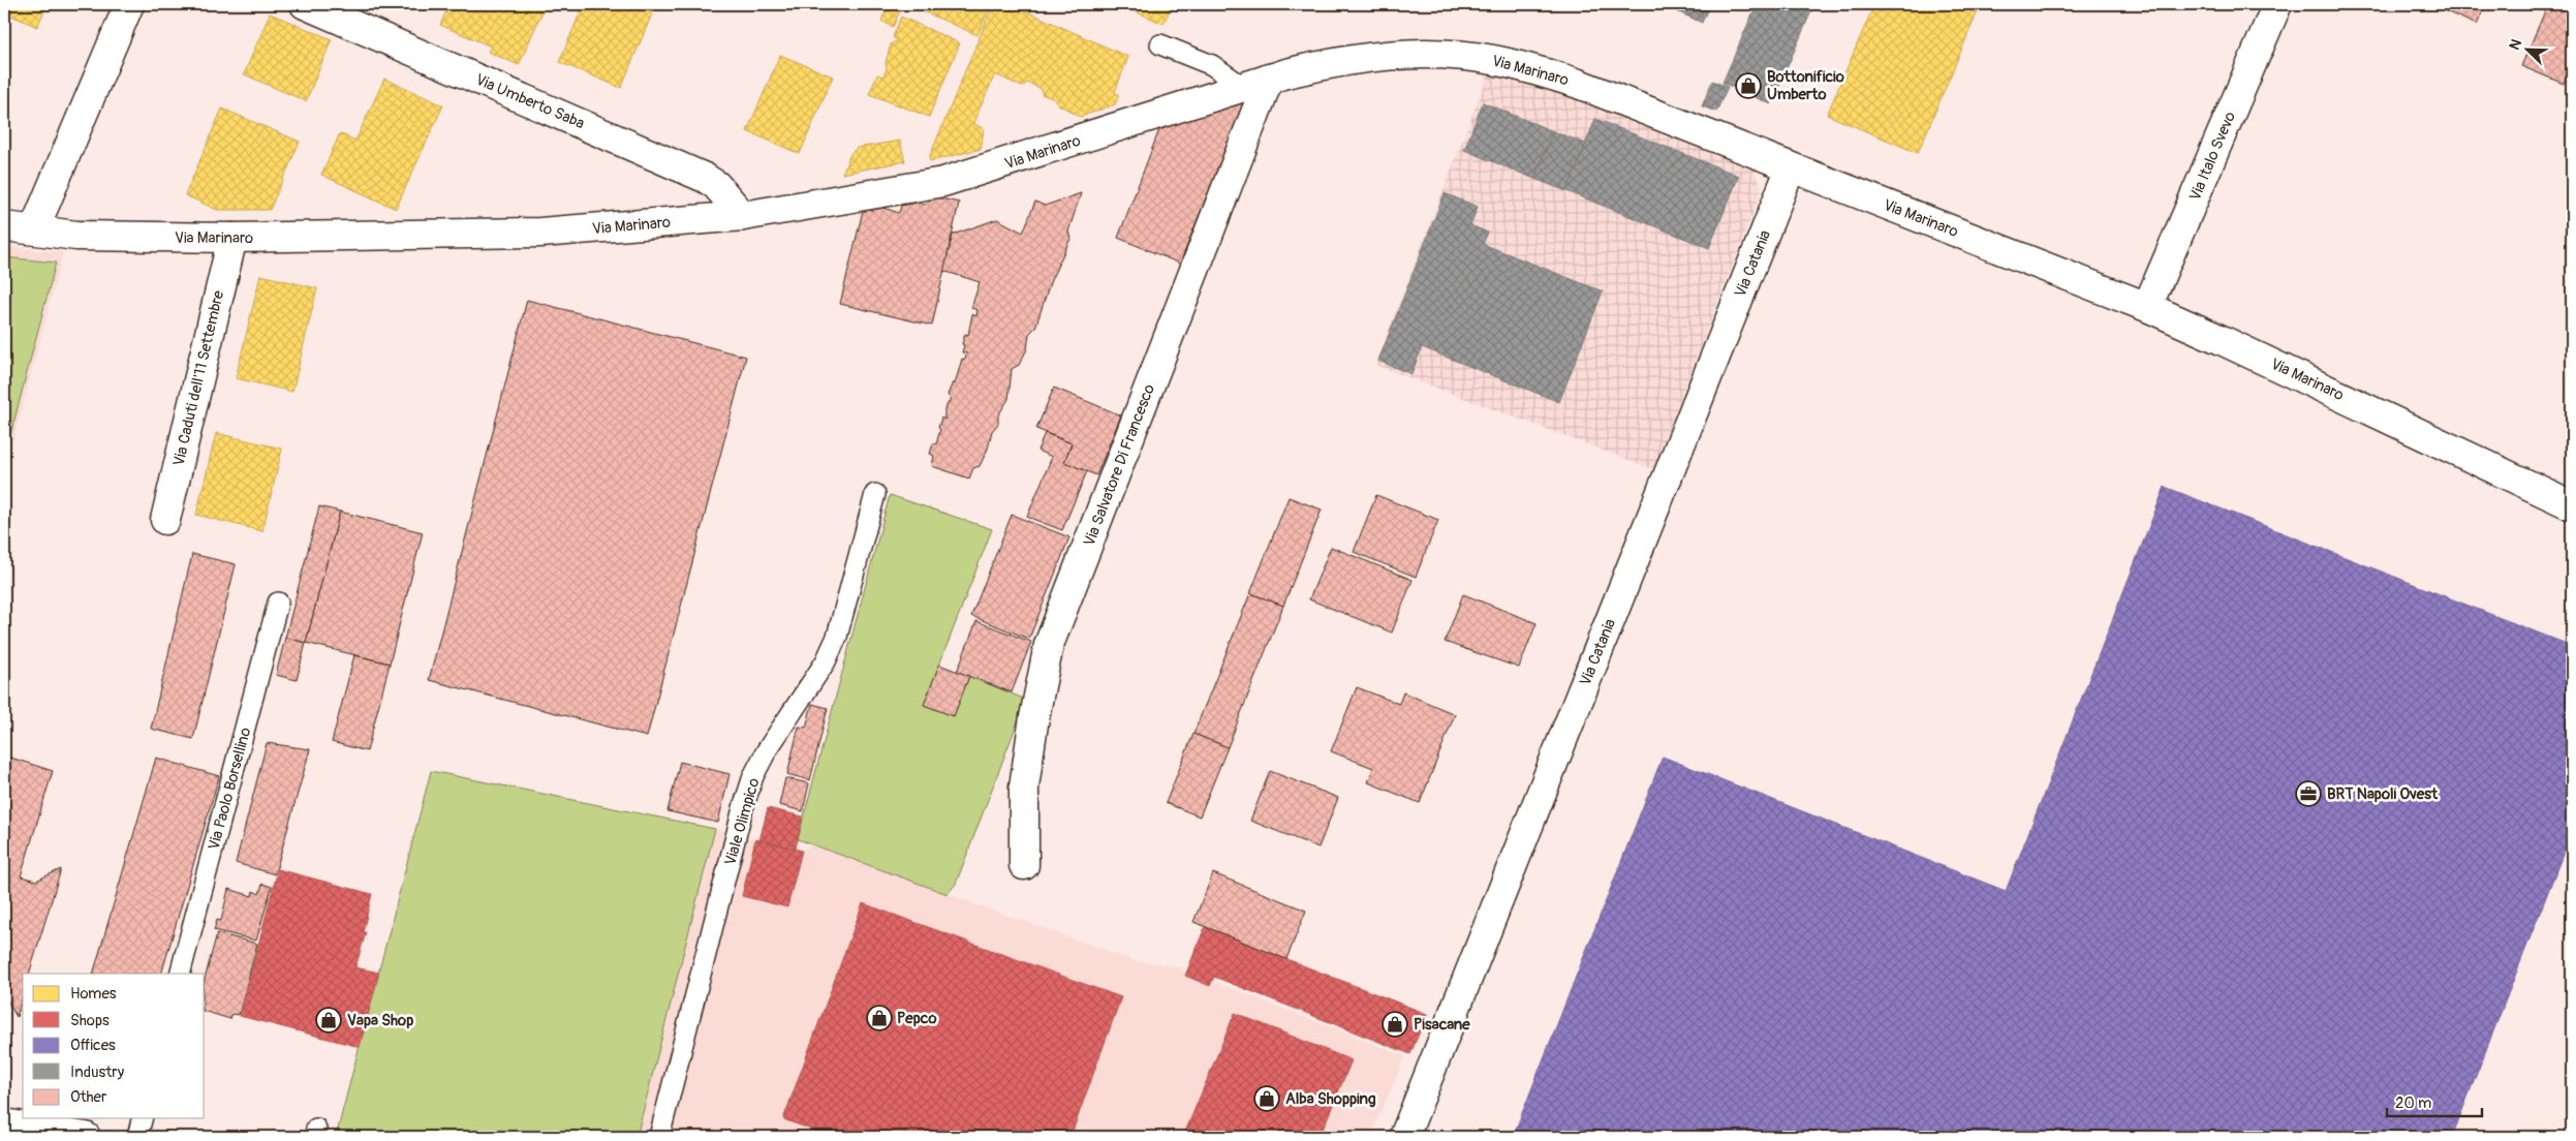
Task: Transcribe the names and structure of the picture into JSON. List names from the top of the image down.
{
  "streets": {
    "street": [
      "Via Marinaro",
      "Via Umberto Saba",
      "Via Italo Svevo",
      "Via Catania",
      "Via Caduti dell'11 Settembre",
      "Via Salvatore Di Francesco"
    ],
    "lane": ["Via Paolo Borsellino", "Viale Olimpico"]
  },
  "crossings": [
    ["Via Marinaro", "Via Umberto Saba"],
    ["Via Marinaro", "Via Italo Svevo"],
    ["Via Marinaro", "Via Catania"],
    ["Via Marinaro", "Via Caduti dell'11 Settembre"],
    ["Via Marinaro", "Via Salvatore Di Francesco"]
  ],
  "places": {
    "shop": [
      "Bottonificio Umberto",
      "Pepco",
      "Vapa Shop",
      "Pisacane",
      "Alba Shopping"
    ],
    "office": ["BRT Napoli Ovest"]
  },
  "legend": [
    "Homes",
    "Shops",
    "Offices",
    "Industry",
    "Other"
  ],
  "scale_bar": "20 m",
  "north": "top left"
}
